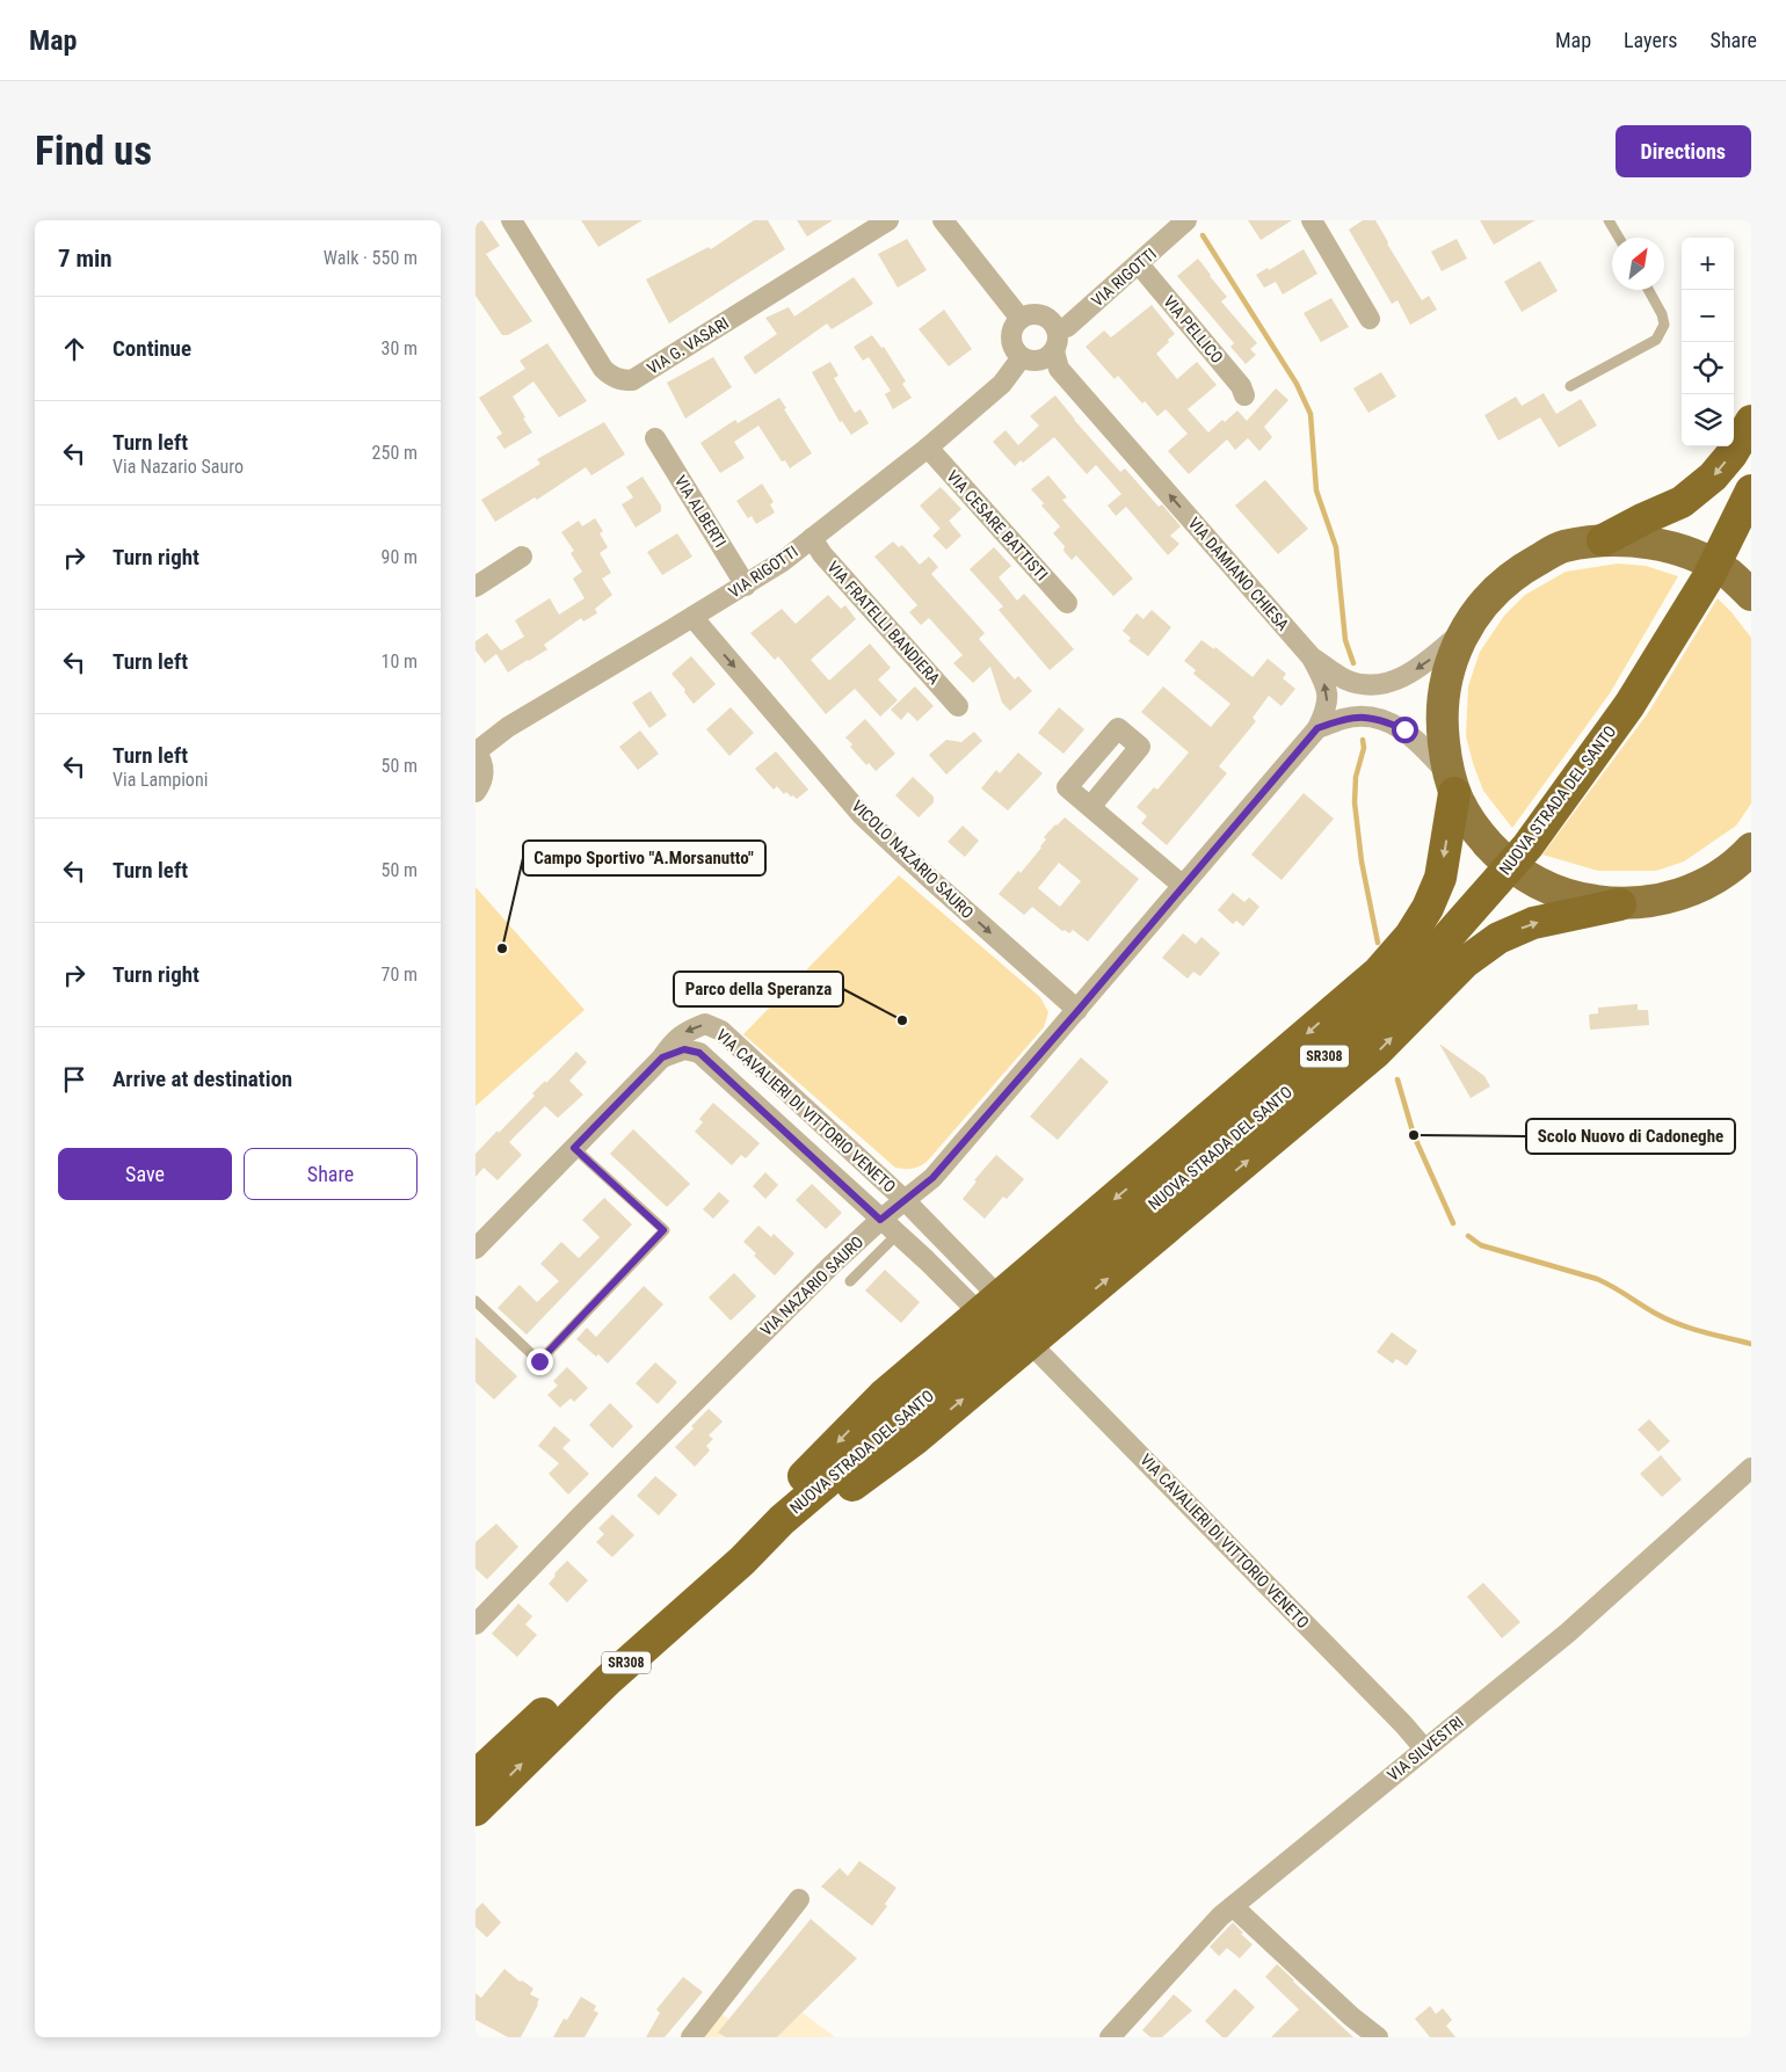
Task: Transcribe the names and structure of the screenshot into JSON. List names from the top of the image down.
{
  "streets": {
    "highway": ["NUOVA STRADA DEL SANTO", "SR308"],
    "street": [
      "VIA RIGOTTI",
      "VIA PELLICO",
      "VIA G. VASARI",
      "VIA ALBERTI",
      "VIA CESARE BATTISTI",
      "VIA DAMIANO CHIESA",
      "VIA FRATELLI BANDIERA",
      "VICOLO NAZARIO SAURO",
      "VIA CAVALIERI DI VITTORIO VENETO",
      "VIA NAZARIO SAURO",
      "VIA SILVESTRI"
    ]
  },
  "crossings": [
    ["VIA RIGOTTI", "VIA PELLICO"],
    ["VIA RIGOTTI", "VIA ALBERTI"],
    ["VIA RIGOTTI", "VIA CESARE BATTISTI"],
    ["VIA RIGOTTI", "VIA DAMIANO CHIESA"],
    ["VIA RIGOTTI", "VIA FRATELLI BANDIERA"],
    ["VIA RIGOTTI", "VICOLO NAZARIO SAURO"],
    ["VIA DAMIANO CHIESA", "VIA NAZARIO SAURO"],
    ["VICOLO NAZARIO SAURO", "VIA NAZARIO SAURO"],
    ["VIA CAVALIERI DI VITTORIO VENETO", "VIA NAZARIO SAURO"],
    ["VIA CAVALIERI DI VITTORIO VENETO", "VIA SILVESTRI"]
  ],
  "one_way": ["VIA DAMIANO CHIESA", "VICOLO NAZARIO SAURO"],
  "places": ["Campo Sportivo \"A.Morsanutto\"", "Parco della Speranza", "Scolo Nuovo di Cadoneghe"],
  "north": "top right",
  "page": {
    "header": "Map",
    "nav": ["Map", "Layers", "Share"],
    "buttons": [
      "Directions",
      ["Save", "Share"]
    ],
    "title": "Find us",
    "heading": ["7 min", "Walk · 550 m"],
    "map_buttons": ["+", "−"],
    "list": [
      ["Continue", "30 m"],
      ["Turn left", "Via Nazario Sauro", "250 m"],
      ["Turn right", "90 m"],
      ["Turn left", "10 m"],
      ["Turn left", "Via Lampioni", "50 m"],
      ["Turn left", "50 m"],
      ["Turn right", "70 m"],
      "Arrive at destination"
    ]
  }
}
